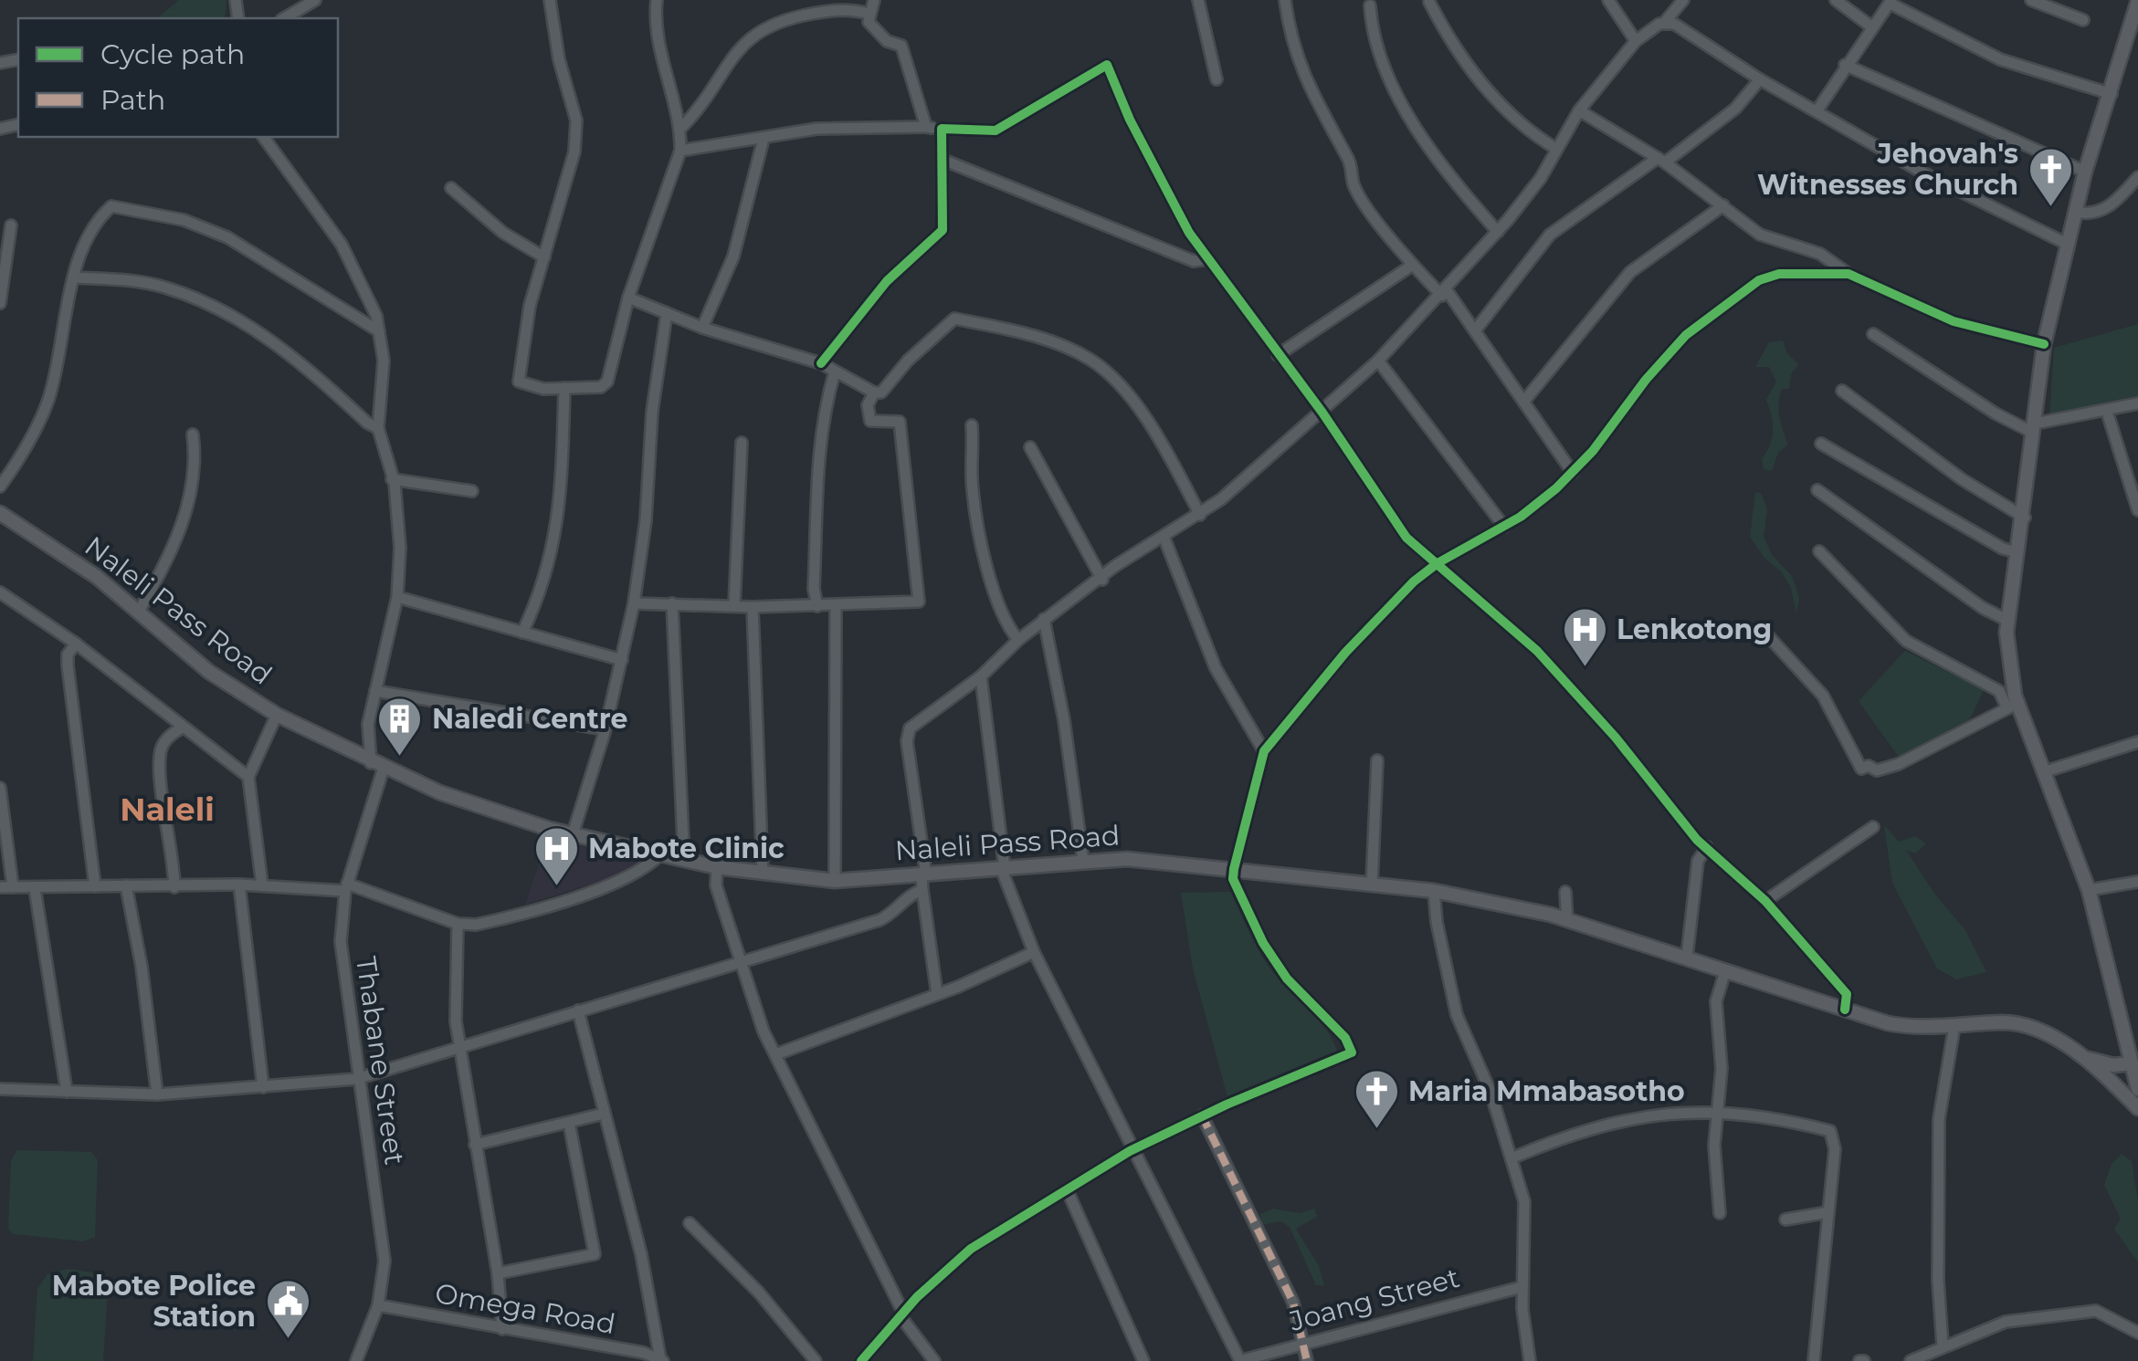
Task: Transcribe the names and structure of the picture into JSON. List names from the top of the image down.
{
  "streets": {
    "main road": ["Naleli Pass Road"],
    "street": ["Thabane Street", "Joang Street", "Omega Road"]
  },
  "crossings": [
    ["Naleli Pass Road", "Thabane Street"],
    ["Thabane Street", "Omega Road"]
  ],
  "districts": ["Naleli"],
  "places": {
    "church": ["Jehovah's Witnesses Church", "Maria Mmabasotho"],
    "hospital": ["Lenkotong", "Mabote Clinic"],
    "building": ["Naledi Centre"],
    "public building": ["Mabote Police Station"]
  },
  "legend": ["Cycle path", "Path"]
}
